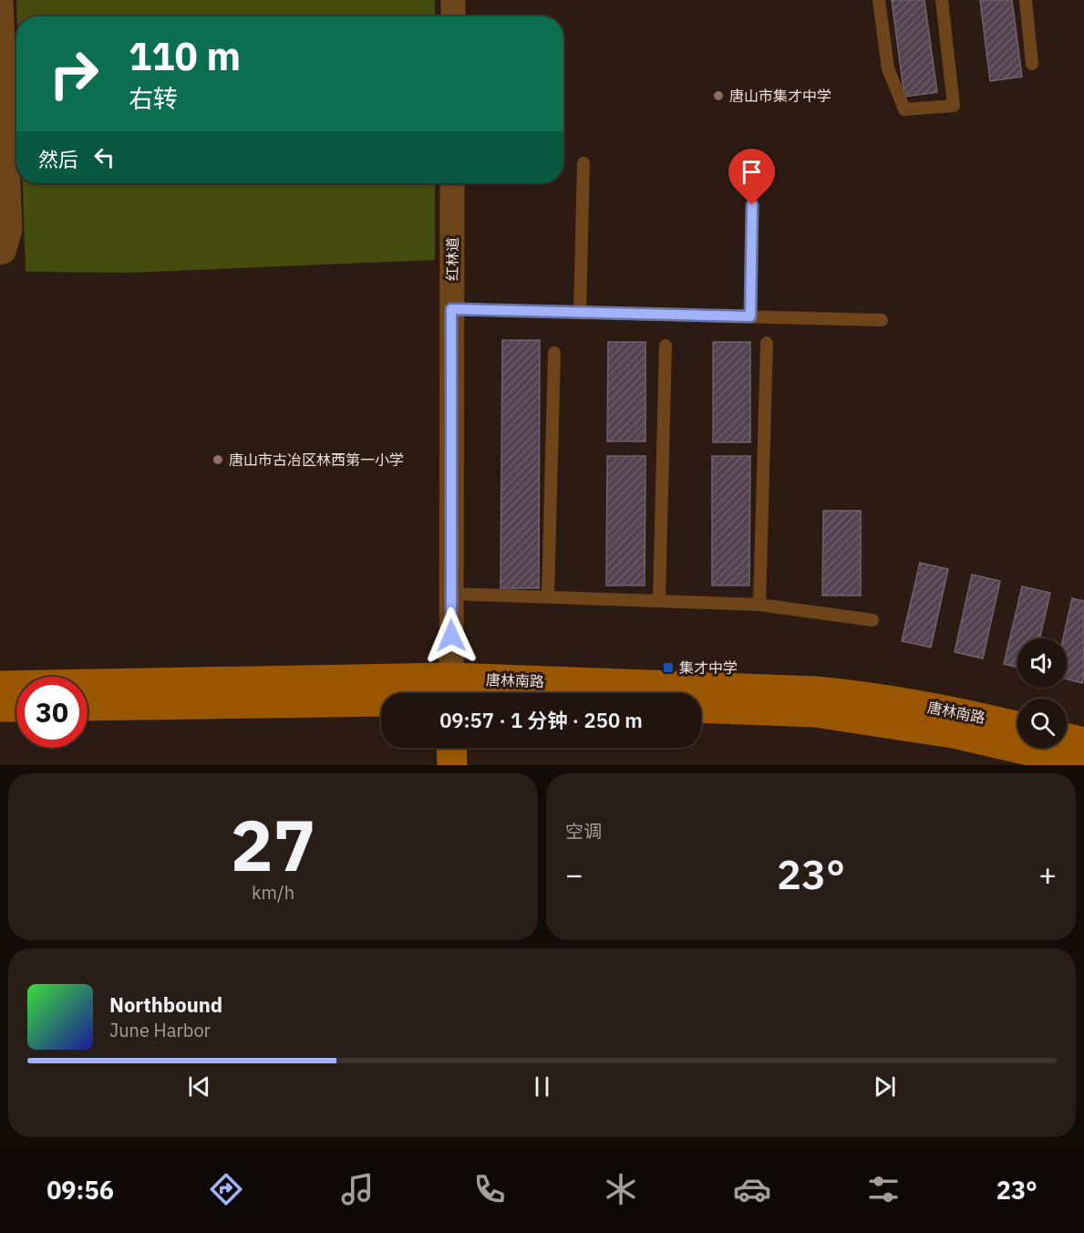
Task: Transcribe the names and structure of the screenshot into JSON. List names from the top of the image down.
{
  "streets": {
    "main road": ["唐林南路"],
    "street": ["红林道"]
  },
  "places": {
    "other": ["唐山市集才中学", "唐山市古冶区林西第一小学"],
    "transit": ["集才中学"]
  },
  "page": {
    "turn": ["110 m", "右转"],
    "then": "然后",
    "limit": "30",
    "trip": "09:57 · 1 分钟 · 250 m",
    "tile": [
      ["27", "km/h"],
      "空调"
    ],
    "heat": ["−", "23°", "+"],
    "song": ["Northbound", "June Harbor"],
    "tabs": ["09:56", "23°"]
  }
}
